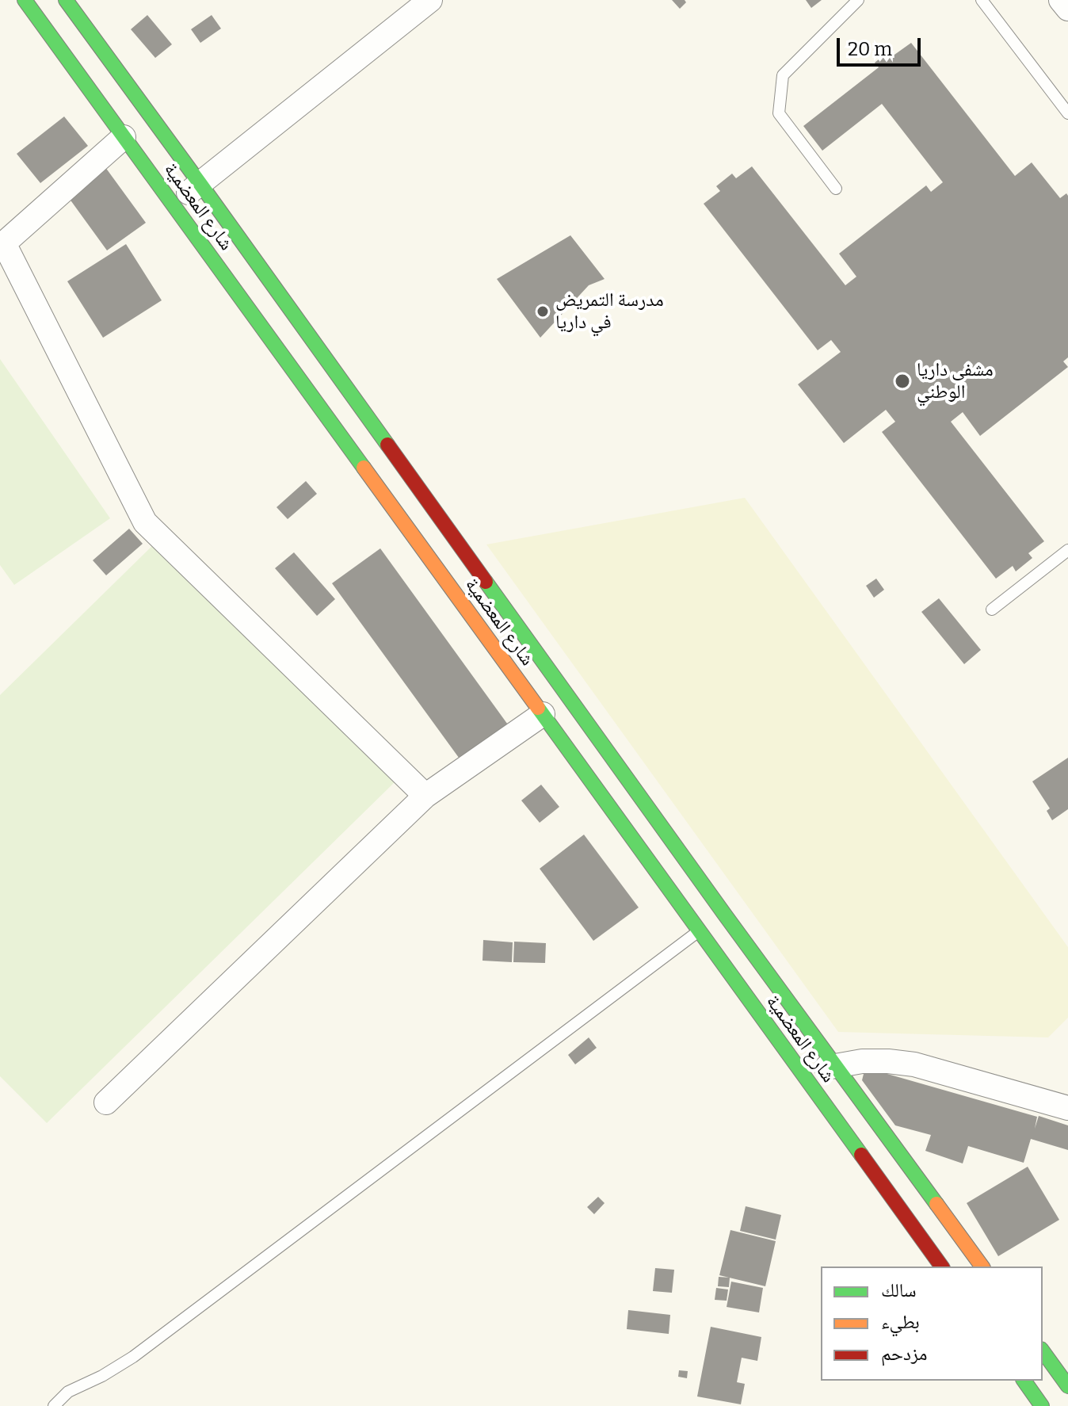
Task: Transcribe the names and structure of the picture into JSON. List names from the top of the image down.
{
  "streets": {
    "main road": ["شارع المعضمية"]
  },
  "places": ["مدرسة التمريض في داريا", "مشفى داريا الوطني"],
  "legend": ["سالك", "بطيء", "مزدحم"],
  "scale_bar": "20 m"
}
